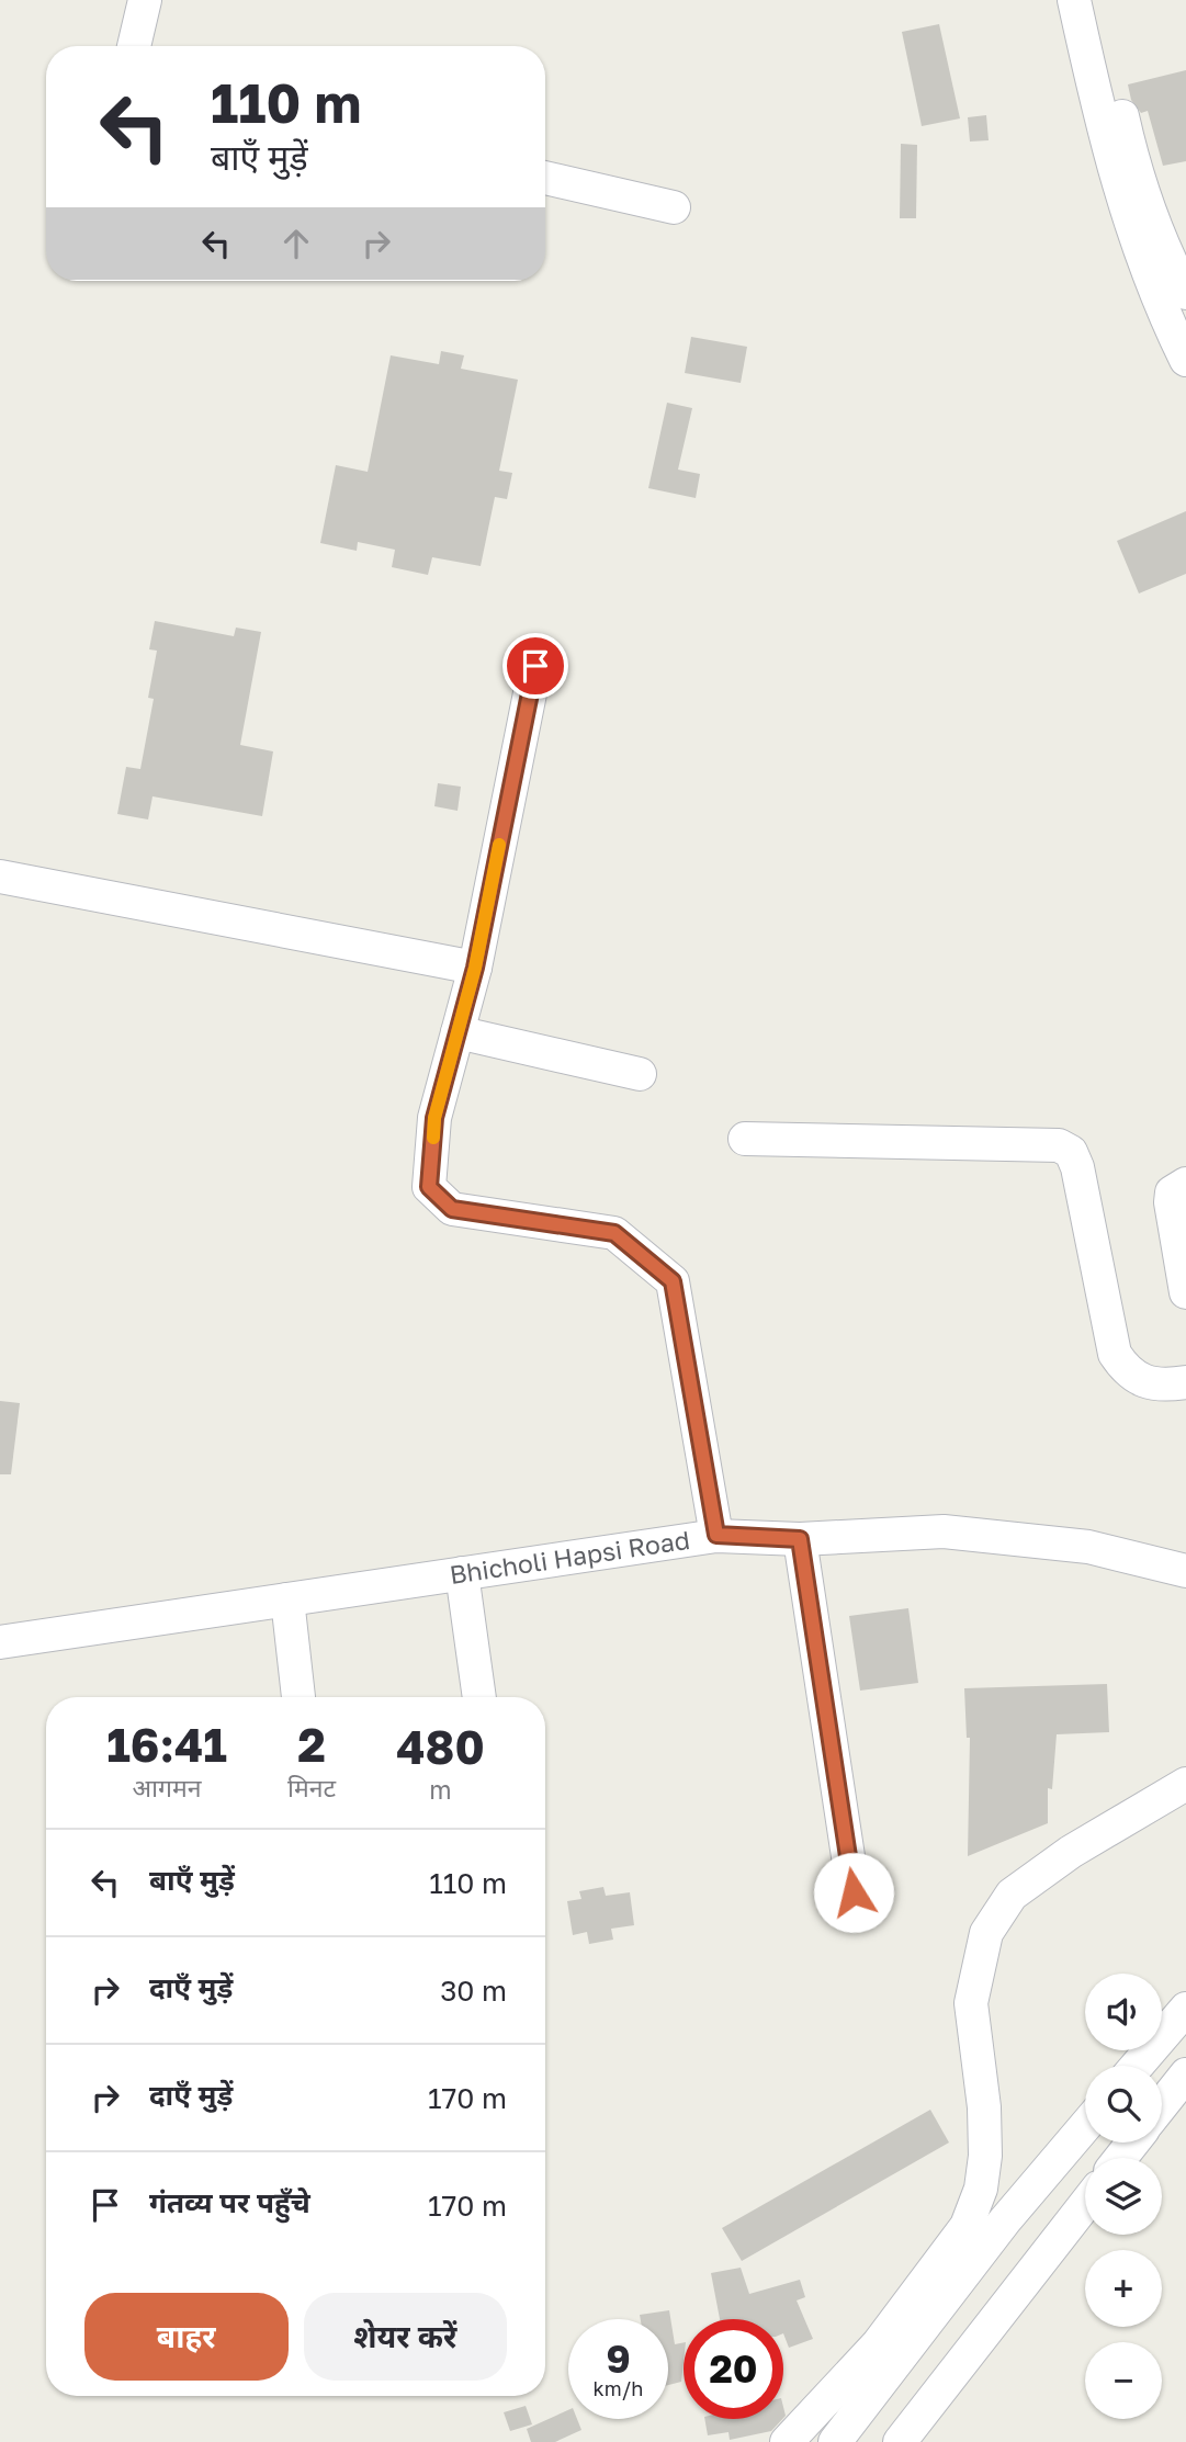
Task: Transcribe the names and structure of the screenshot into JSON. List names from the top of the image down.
{
  "streets": {
    "street": ["Bhicholi Hapsi Road"]
  },
  "page": {
    "turn": ["110 m", "बाएँ मुड़ें"],
    "eta": [
      "16:41",
      "आगमन",
      "2",
      "मिनट",
      "480",
      "m"
    ],
    "list": [
      {
        "name": "बाएँ मुड़ें",
        "value": "110 m"
      },
      {
        "name": "दाएँ मुड़ें",
        "value": "30 m"
      },
      {
        "name": "दाएँ मुड़ें",
        "value": "170 m"
      },
      {
        "name": "गंतव्य पर पहुँचे",
        "value": "170 m"
      }
    ],
    "map_buttons": ["+", "−"],
    "buttons": ["बाहर", "शेयर करें"],
    "speed": "9 km/h",
    "limit": "20"
  }
}
